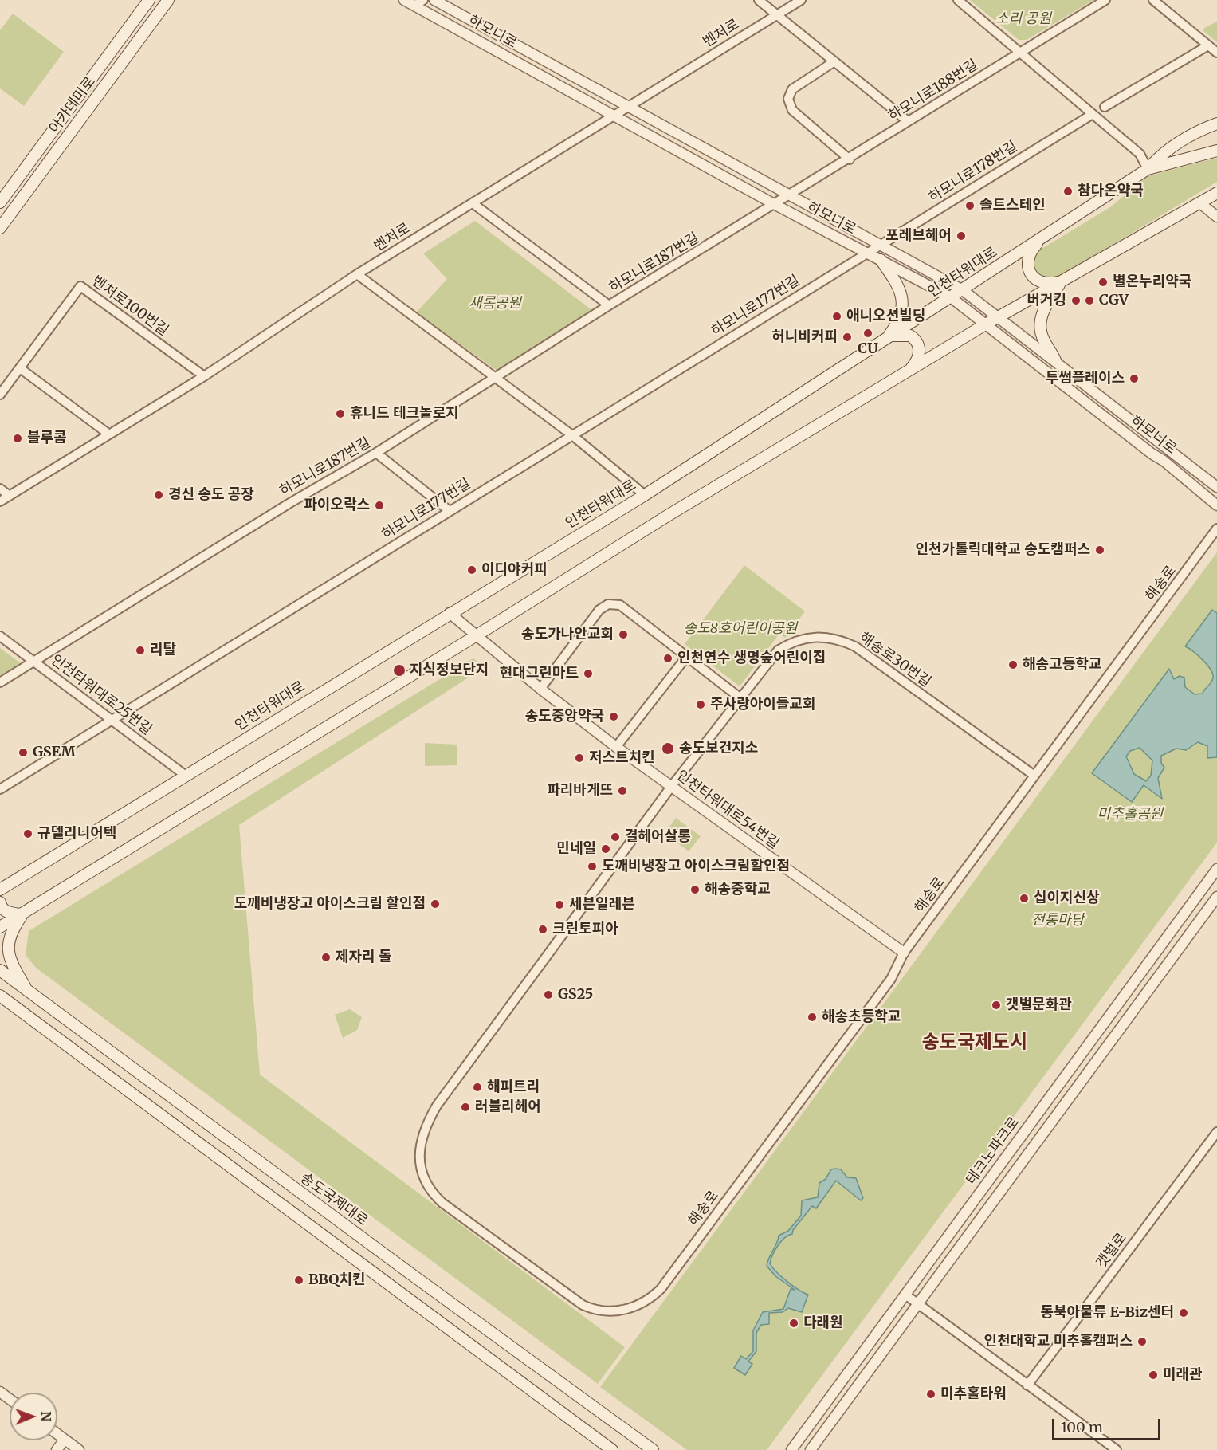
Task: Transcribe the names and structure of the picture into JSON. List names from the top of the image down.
{
  "streets": {
    "main road": ["아카데미로", "인천타워대로", "송도국제대로"],
    "street": [
      "하모니로",
      "벤처로",
      "하모니로188번길",
      "하모니로178번길",
      "하모니로187번길",
      "벤처로100번길",
      "하모니로177번길",
      "해송로",
      "해송로30번길",
      "인천타워대로25번길",
      "인천타워대로54번길",
      "테크노파크로",
      "갯벌로"
    ]
  },
  "crossings": [
    ["하모니로", "벤처로"],
    ["하모니로", "하모니로188번길"],
    ["하모니로", "하모니로178번길"],
    ["하모니로", "하모니로187번길"],
    ["하모니로", "인천타워대로"],
    ["하모니로", "하모니로177번길"],
    ["벤처로", "벤처로100번길"],
    ["하모니로188번길", "하모니로187번길"],
    ["하모니로178번길", "하모니로177번길"],
    ["하모니로187번길", "인천타워대로25번길"],
    ["인천타워대로", "인천타워대로25번길"],
    ["인천타워대로", "인천타워대로54번길"],
    ["하모니로177번길", "인천타워대로25번길"],
    ["해송로", "해송로30번길"],
    ["해송로", "인천타워대로54번길"],
    ["해송로30번길", "인천타워대로54번길"]
  ],
  "districts": ["송도국제도시"],
  "parks": [
    "소리 공원",
    "새롬공원",
    "송도8호어린이공원",
    "미추홀공원",
    "전통마당"
  ],
  "places": [
    "참다온약국",
    "솔트스테인",
    "포레브헤어",
    "별온누리약국",
    "버거킹",
    "CGV",
    "애니오션빌딩",
    "CU",
    "허니비커피",
    "투썸플레이스",
    "휴니드 테크놀로지",
    "블루콤",
    "경신 송도 공장",
    "파이오락스",
    "인천가톨릭대학교 송도캠퍼스",
    "이디야커피",
    "송도가나안교회",
    "리탈",
    "인천연수 생명숲어린이집",
    "해송고등학교",
    "지식정보단지",
    "현대그린마트",
    "주사랑아이들교회",
    "송도중앙약국",
    "송도보건지소",
    "GSEM",
    "저스트치킨",
    "파리바게뜨",
    "규델리니어텍",
    "결헤어살롱",
    "민네일",
    "도깨비냉장고 아이스크림할인점",
    "해송중학교",
    "십이지신상",
    "도깨비냉장고 아이스크림 할인점",
    "세븐일레븐",
    "크린토피아",
    "제자리 돌",
    "GS25",
    "갯벌문화관",
    "해송초등학교",
    "해피트리",
    "러블리헤어",
    "BBQ치킨",
    "동북아물류 E-Biz센터",
    "다래원",
    "인천대학교 미추홀캠퍼스",
    "미래관",
    "미추홀타워"
  ],
  "scale_bar": "100 m",
  "north": "right"
}
